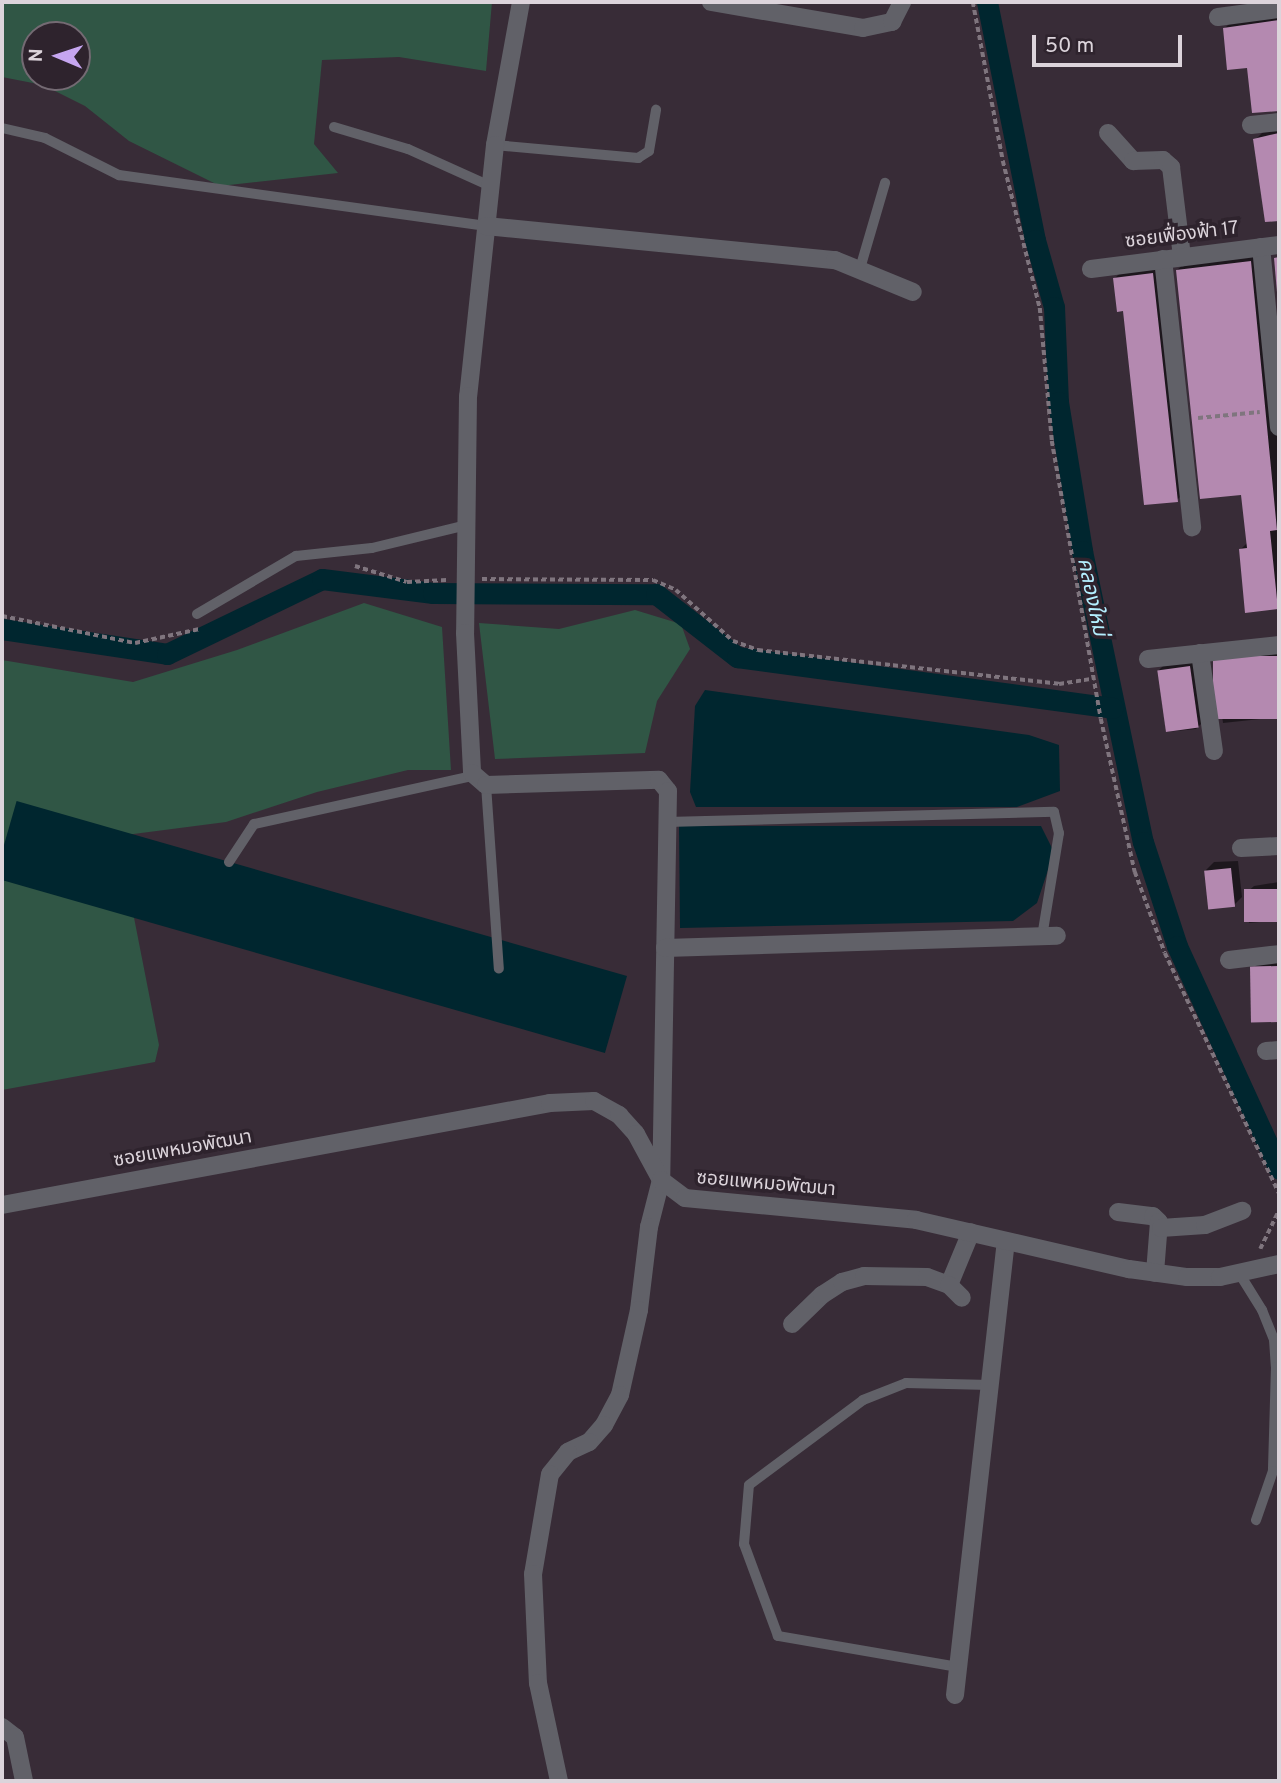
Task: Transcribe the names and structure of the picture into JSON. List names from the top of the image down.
{
  "streets": {
    "street": ["ซอยเฟื่องฟ้า 17", "ซอยแพหมอพัฒนา"]
  },
  "water": ["คลองใหม่"],
  "scale_bar": "50 m",
  "north": "left"
}
